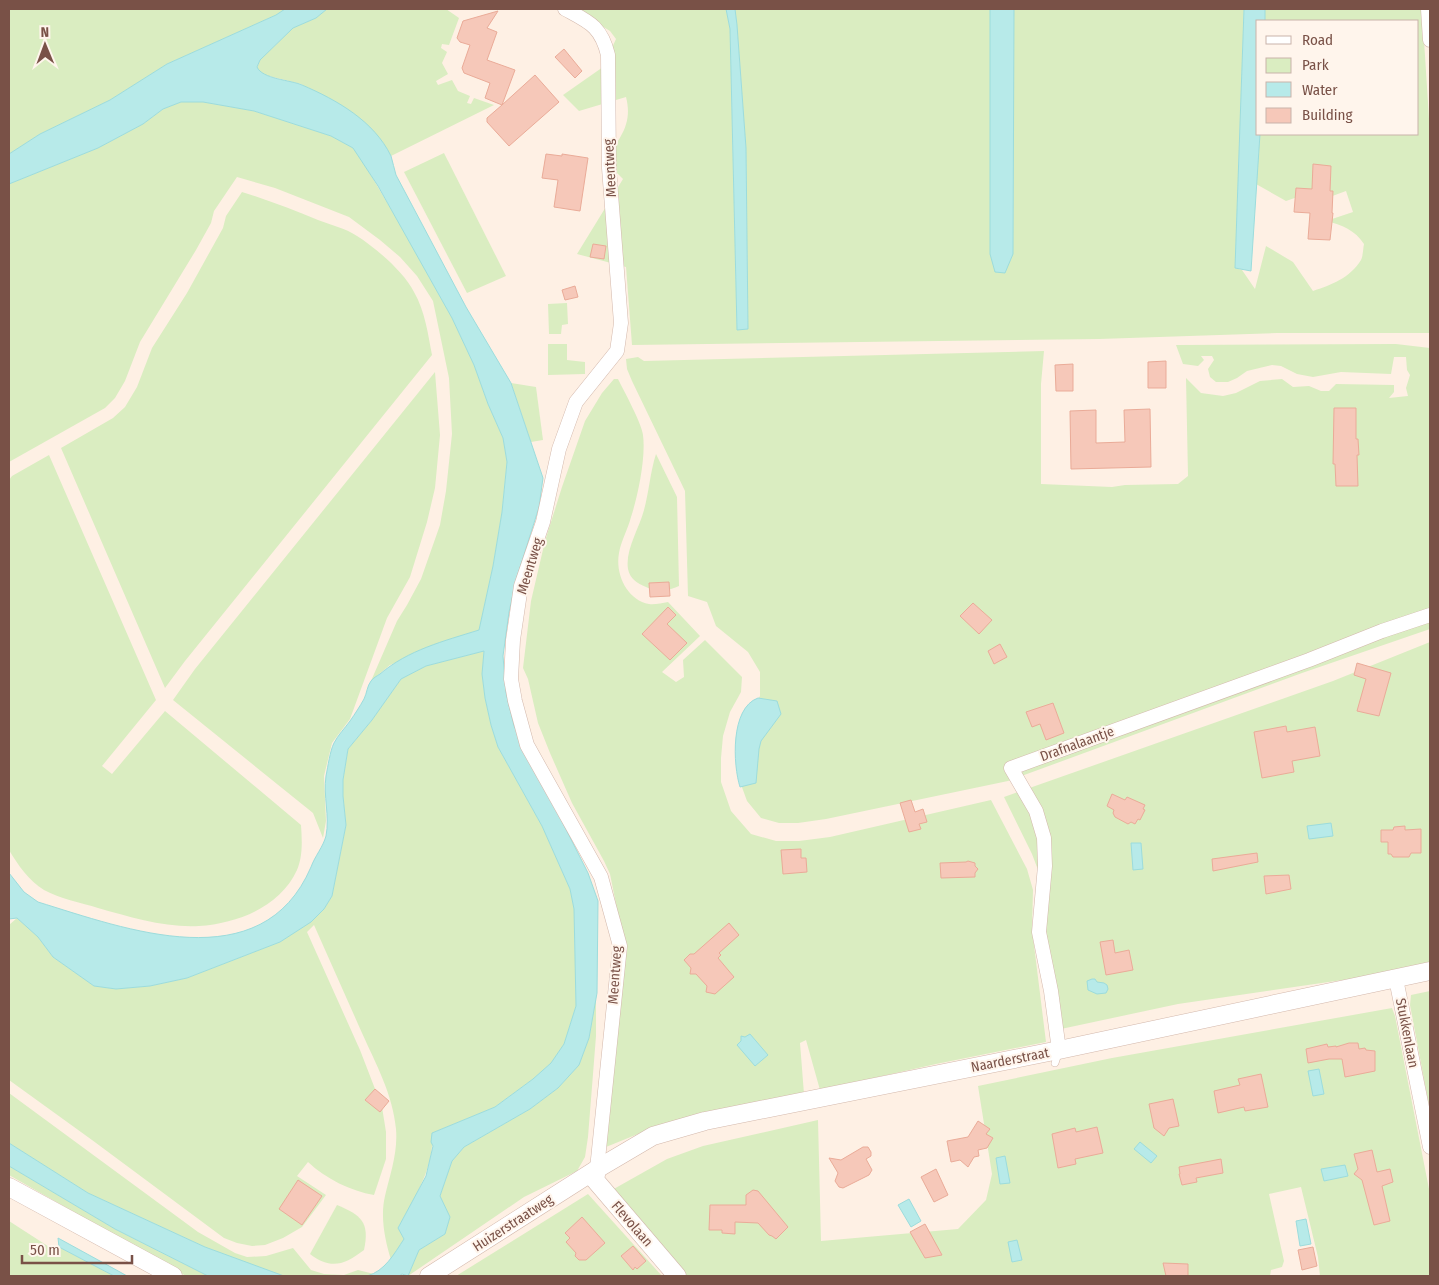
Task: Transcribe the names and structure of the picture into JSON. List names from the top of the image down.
{
  "streets": {
    "street": [
      "Meentweg",
      "Drafnalaantje",
      "Stukkenlaan",
      "Naarderstraat",
      "Huizerstraatweg",
      "Flevolaan"
    ]
  },
  "crossings": [
    ["Meentweg", "Naarderstraat"],
    ["Meentweg", "Huizerstraatweg"],
    ["Meentweg", "Flevolaan"],
    ["Drafnalaantje", "Naarderstraat"],
    ["Stukkenlaan", "Naarderstraat"],
    ["Naarderstraat", "Huizerstraatweg"],
    ["Naarderstraat", "Flevolaan"],
    ["Huizerstraatweg", "Flevolaan"]
  ],
  "legend": [
    "Road",
    "Park",
    "Water",
    "Building"
  ],
  "scale_bar": "50 m",
  "north": "top"
}
